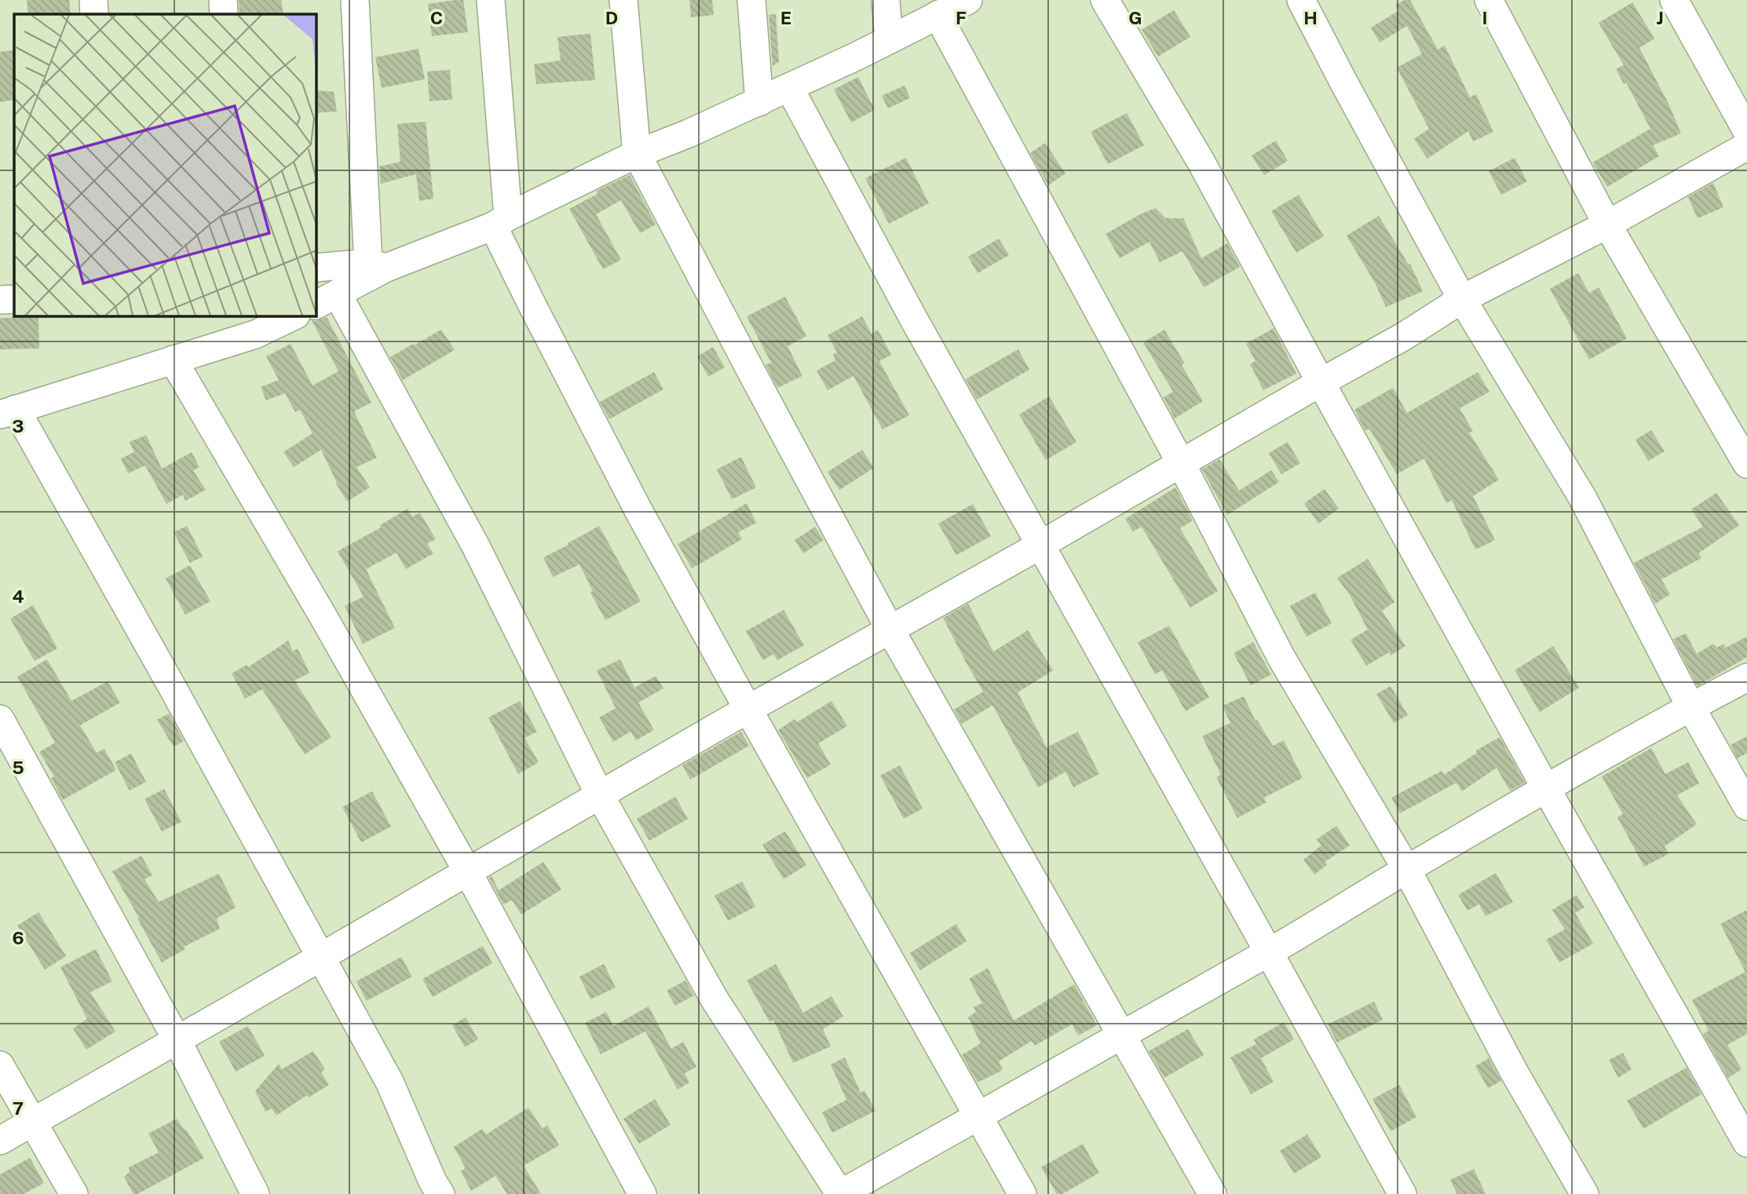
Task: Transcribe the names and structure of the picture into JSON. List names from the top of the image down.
{
  "grid": {
    "columns": [
      "C",
      "D",
      "E",
      "F",
      "G",
      "H",
      "I",
      "J"
    ],
    "rows": [
      "3",
      "4",
      "5",
      "6",
      "7"
    ]
  }
}
